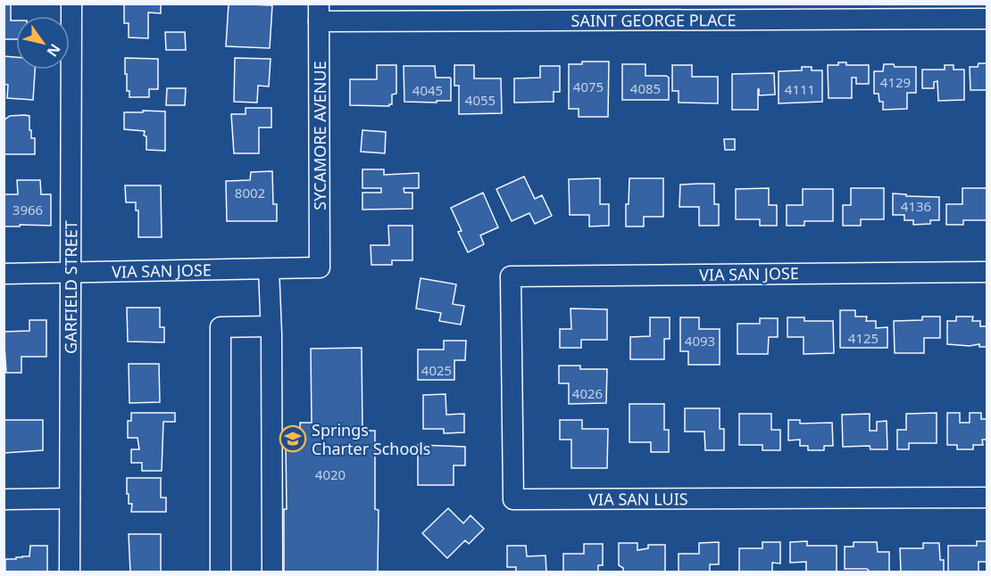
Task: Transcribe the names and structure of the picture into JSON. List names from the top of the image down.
{
  "streets": {
    "street": [
      "SAINT GEORGE PLACE",
      "SYCAMORE AVENUE",
      "VIA SAN JOSE",
      "GARFIELD STREET",
      "VIA SAN LUIS"
    ]
  },
  "crossings": [
    ["SAINT GEORGE PLACE", "SYCAMORE AVENUE"],
    ["SYCAMORE AVENUE", "VIA SAN JOSE"],
    ["VIA SAN JOSE", "GARFIELD STREET"],
    ["VIA SAN JOSE", "VIA SAN LUIS"]
  ],
  "places": {
    "school or university": ["Springs Charter Schools"]
  },
  "house_numbers": [
    "4129",
    "4075",
    "4085",
    "4111",
    "4045",
    "4055",
    "8002",
    "4136",
    "3966",
    "4125",
    "4093",
    "4025",
    "4026",
    "4020"
  ],
  "north": "bottom right"
}
